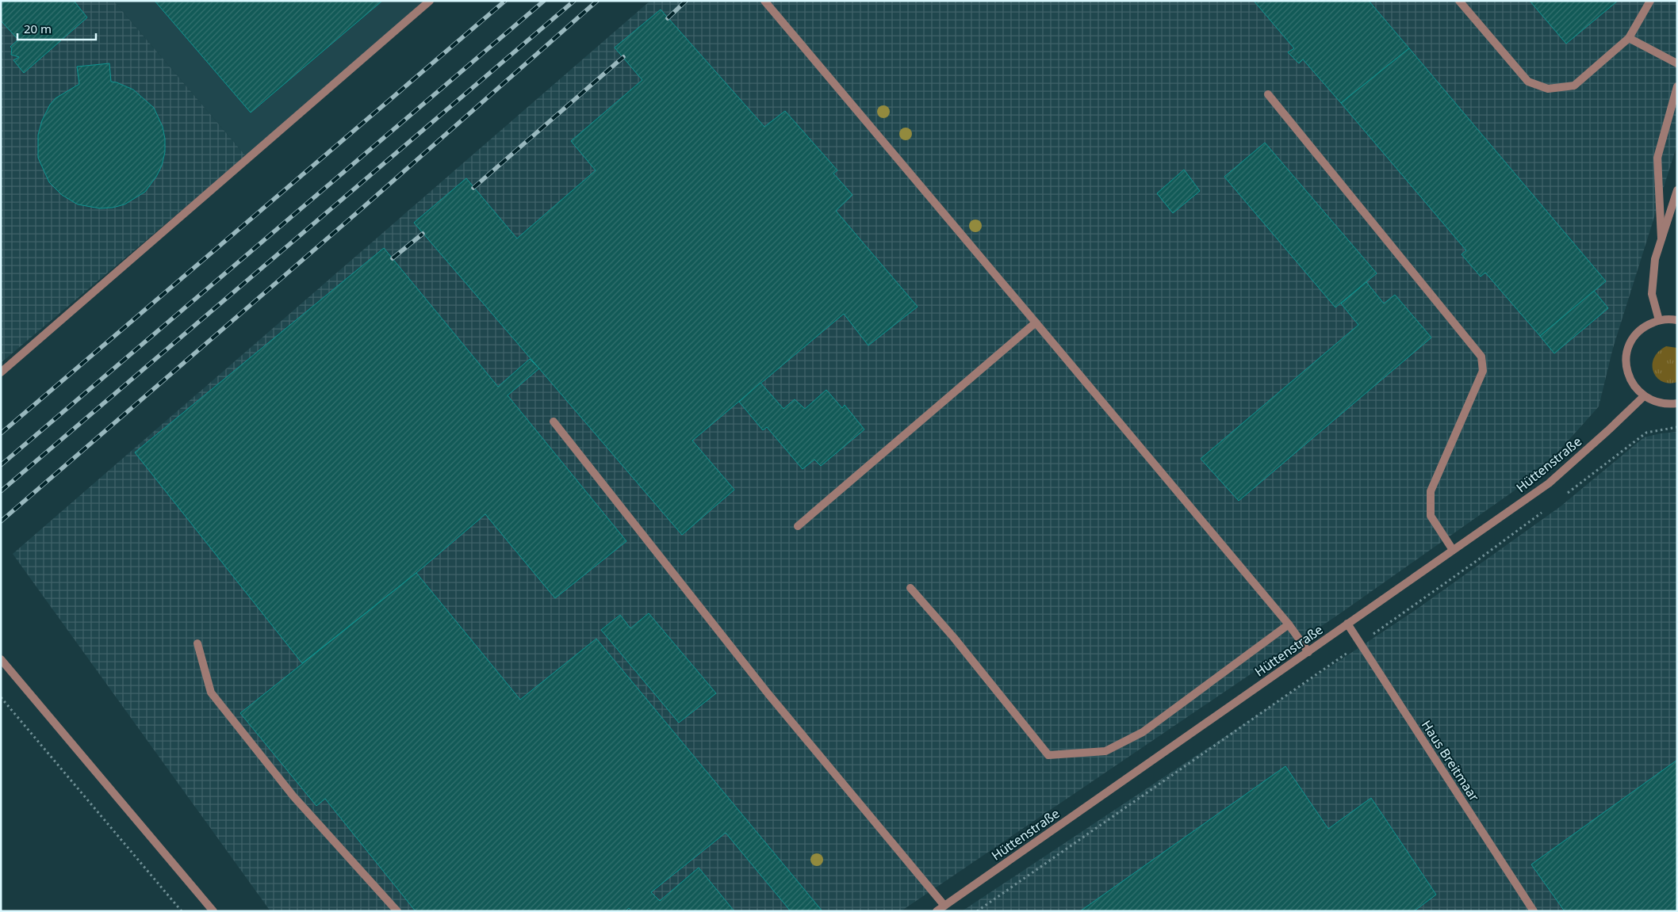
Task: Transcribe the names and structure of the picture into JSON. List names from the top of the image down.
{
  "streets": {
    "street": ["Hüttenstraße", "Haus Breitmaar"]
  },
  "crossings": [
    ["Hüttenstraße", "Haus Breitmaar"]
  ],
  "scale_bar": "20 m"
}
